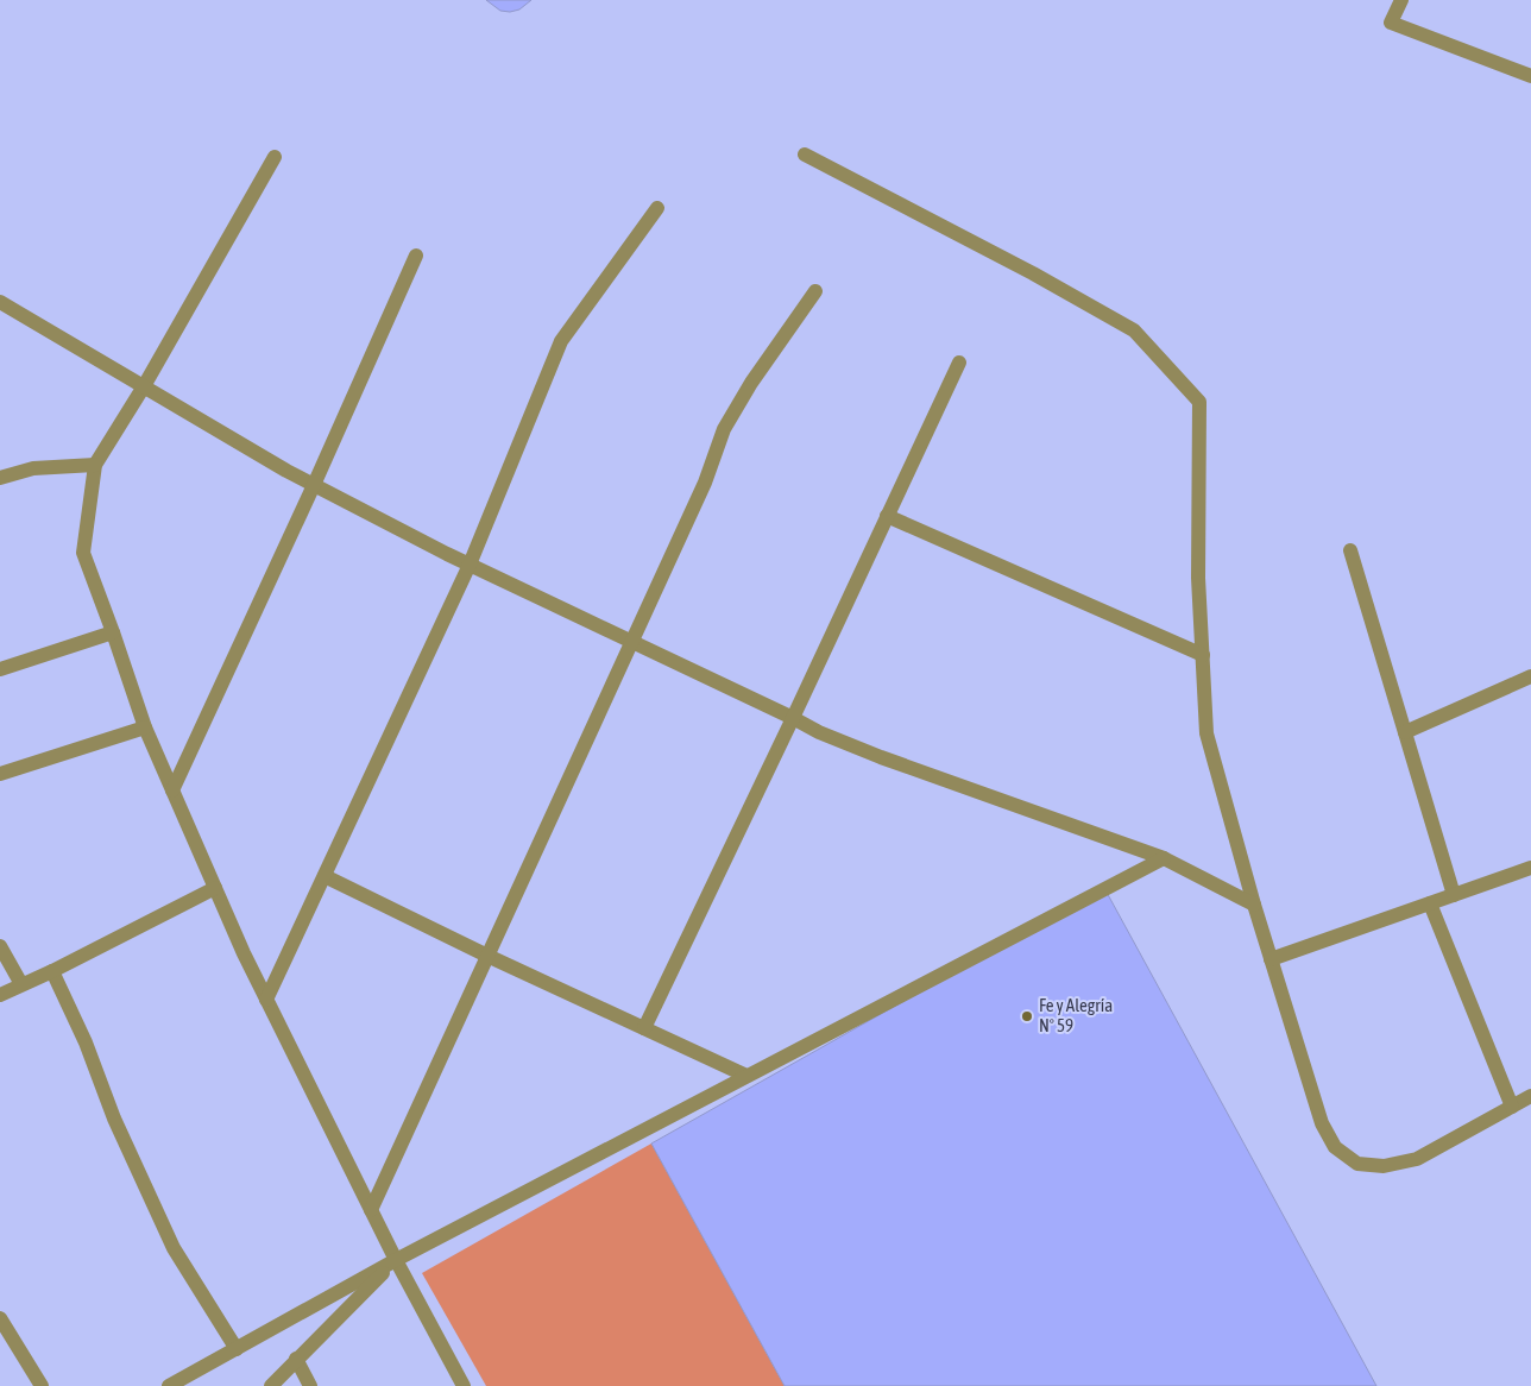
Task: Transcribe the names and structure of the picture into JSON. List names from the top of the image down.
{
  "places": ["Fe y Alegría N° 59"]
}
